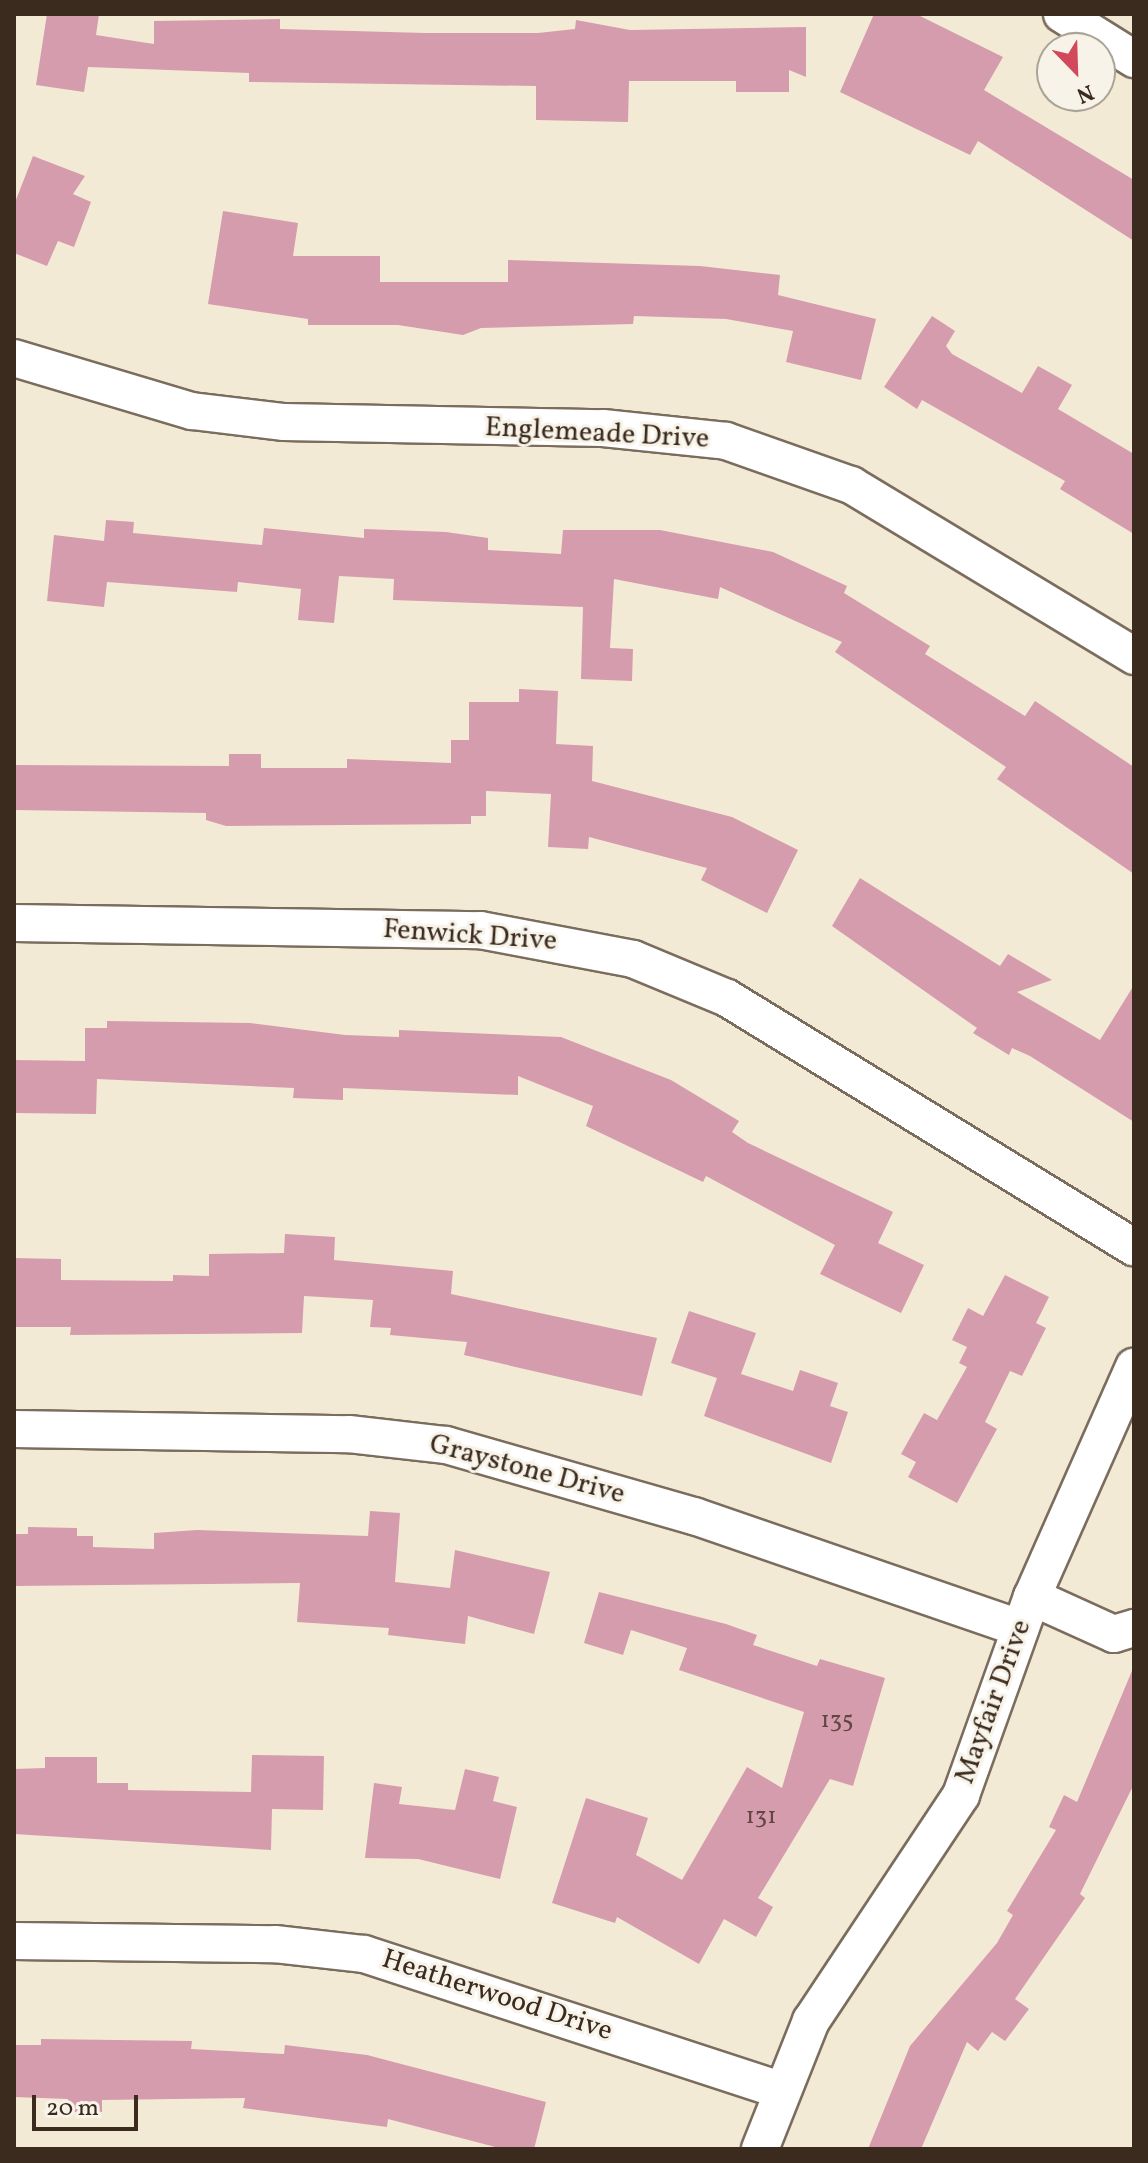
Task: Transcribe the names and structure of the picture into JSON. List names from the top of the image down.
{
  "streets": {
    "street": [
      "Englemeade Drive",
      "Fenwick Drive",
      "Graystone Drive",
      "Mayfair Drive",
      "Heatherwood Drive"
    ]
  },
  "crossings": [
    ["Graystone Drive", "Mayfair Drive"],
    ["Mayfair Drive", "Heatherwood Drive"]
  ],
  "house_numbers": ["135", "131"],
  "scale_bar": "20 m",
  "north": "bottom right"
}
